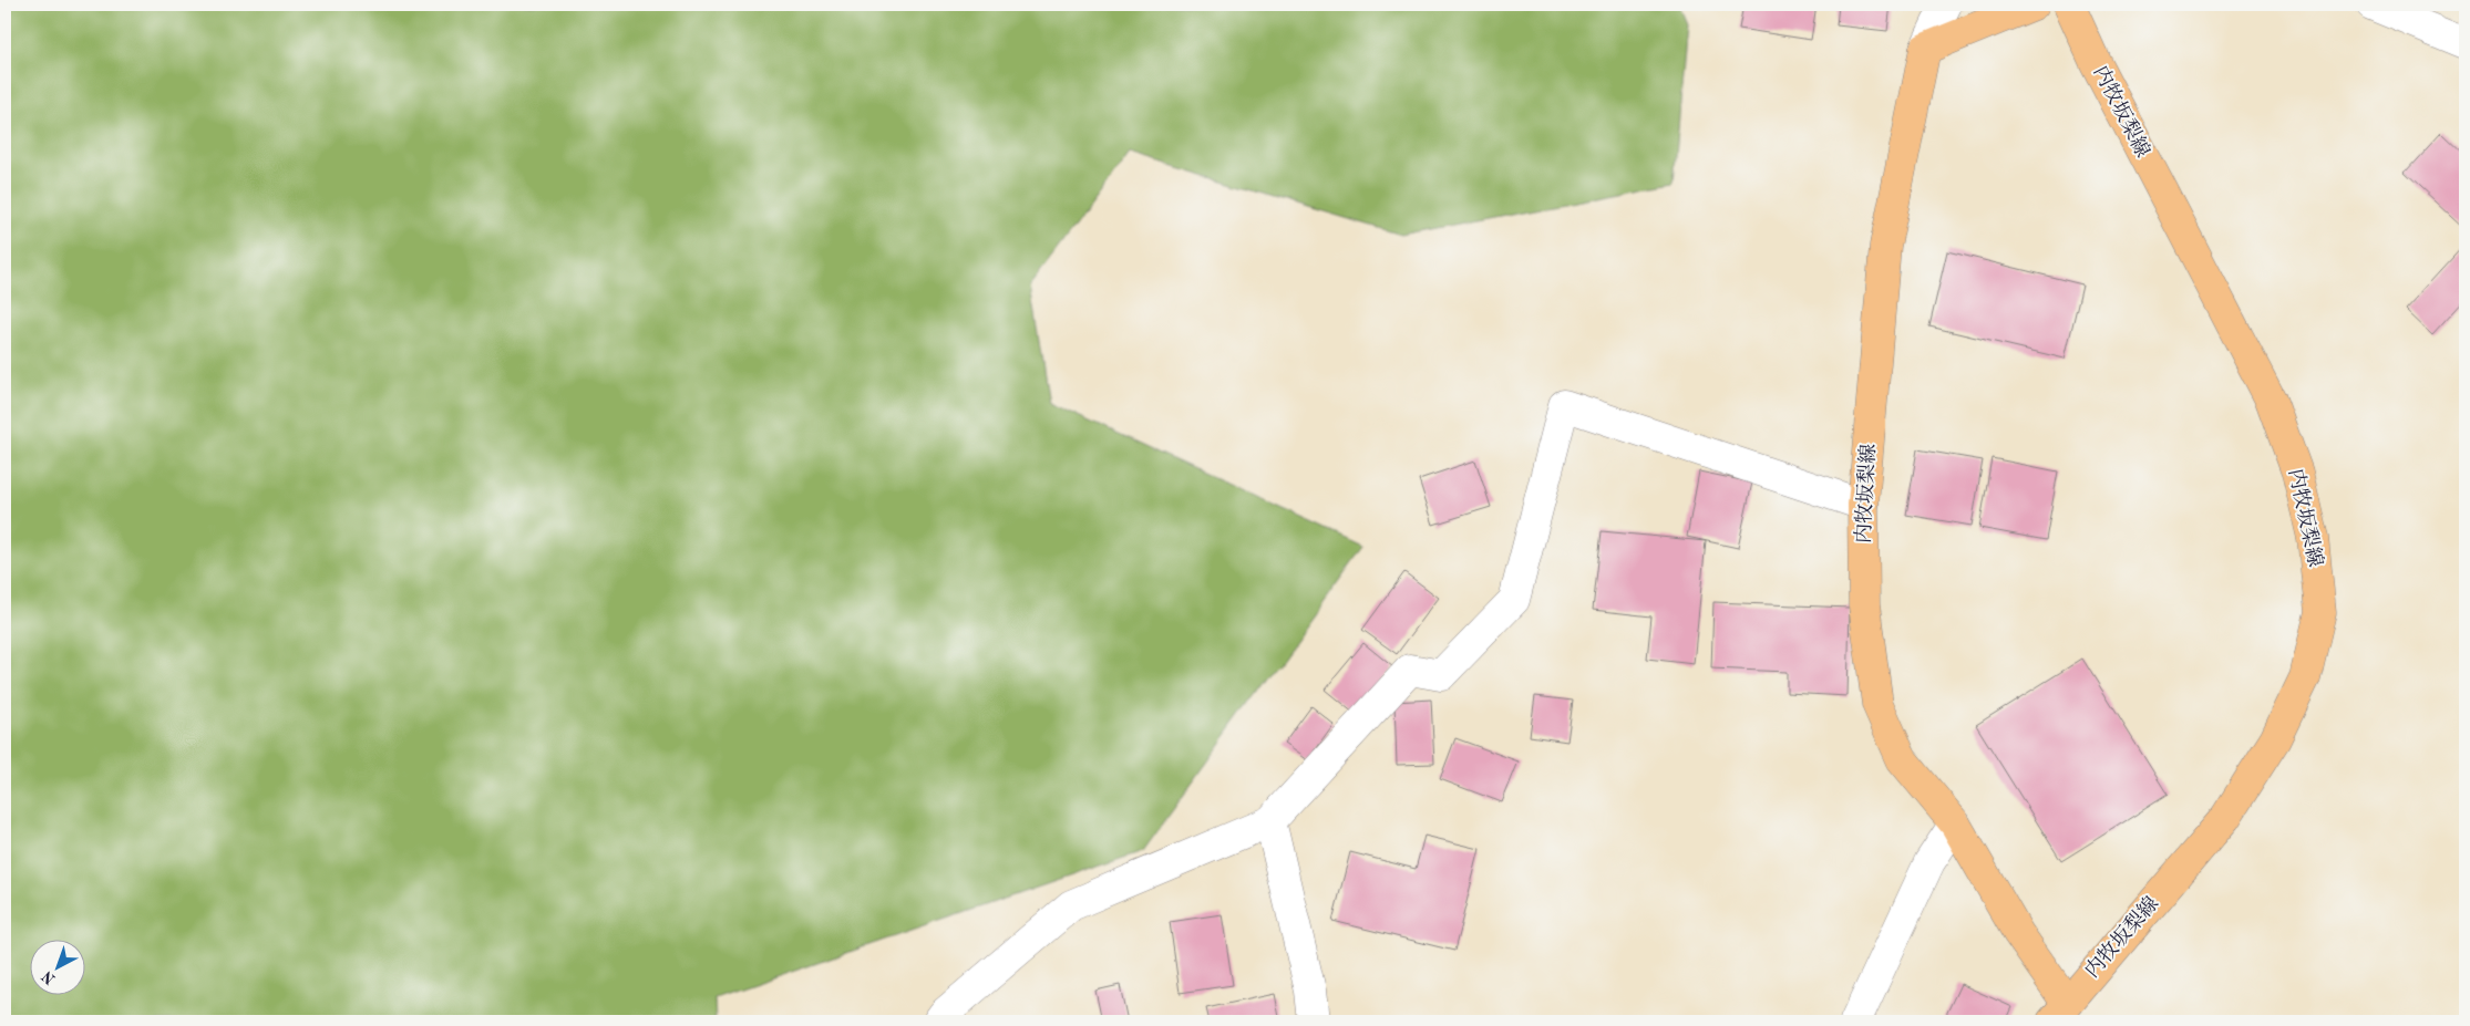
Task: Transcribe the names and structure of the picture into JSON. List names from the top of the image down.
{
  "streets": {
    "main road": ["内牧坂梨線"]
  },
  "north": "bottom left"
}
